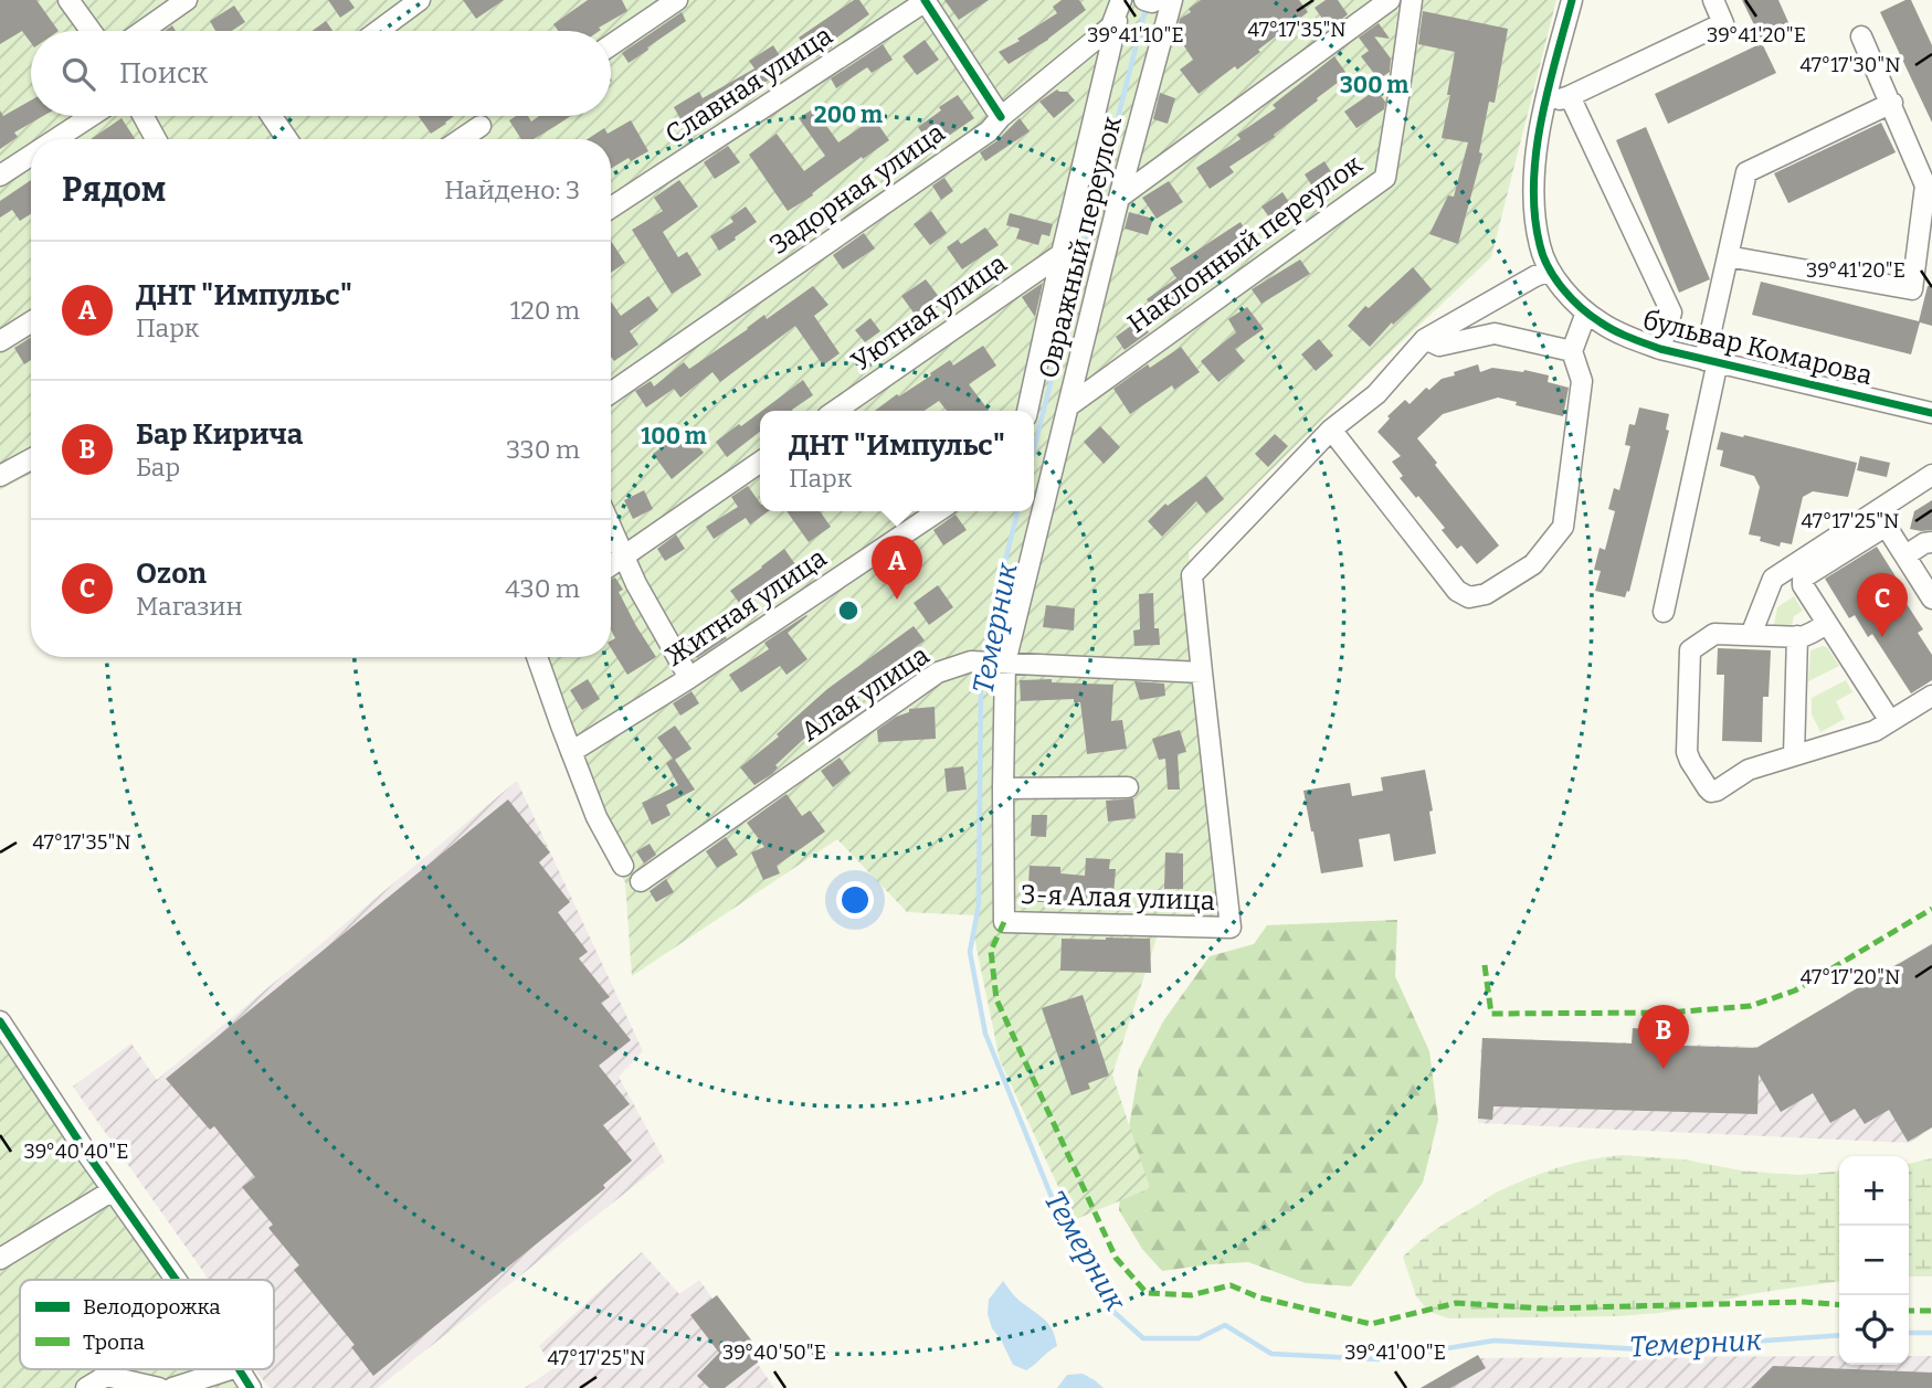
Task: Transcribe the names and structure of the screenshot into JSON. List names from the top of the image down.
{
  "streets": {
    "street": [
      "Славная улица",
      "Задорная улица",
      "Наклонный переулок",
      "Овражный переулок",
      "Уютная улица",
      "бульвар Комарова",
      "Житная улица",
      "Алая улица",
      "3-я Алая улица"
    ]
  },
  "crossings": [
    ["Задорная улица", "Овражный переулок"],
    ["Наклонный переулок", "Овражный переулок"],
    ["Овражный переулок", "Уютная улица"],
    ["Овражный переулок", "Алая улица"],
    ["Овражный переулок", "3-я Алая улица"],
    ["Алая улица", "3-я Алая улица"]
  ],
  "water": ["Темерник"],
  "legend": ["Велодорожка", "Тропа"],
  "page": {
    "search": "Поиск",
    "heading": ["Рядом", "Найдено: 3"],
    "list": [
      {
        "mark": "A",
        "name": "ДНТ \"Импульс\"",
        "note": "Парк",
        "value": "120 m"
      },
      {
        "mark": "B",
        "name": "Бар Кирича",
        "note": "Бар",
        "value": "330 m"
      },
      {
        "mark": "C",
        "name": "Ozon",
        "note": "Магазин",
        "value": "430 m"
      }
    ],
    "popup": ["ДНТ \"Импульс\"", "Парк"],
    "pins": ["A", "C", "B"],
    "map_buttons": ["+", "−"]
  },
  "coordinates": [
    "47°17'35\"N",
    "39°41'10\"E",
    "39°41'20\"E",
    "47°17'30\"N",
    "47°17'25\"N",
    "47°17'20\"N",
    "39°40'40\"E",
    "39°40'50\"E",
    "39°41'00\"E"
  ],
  "rings": ["300 m", "200 m", "100 m"]
}
